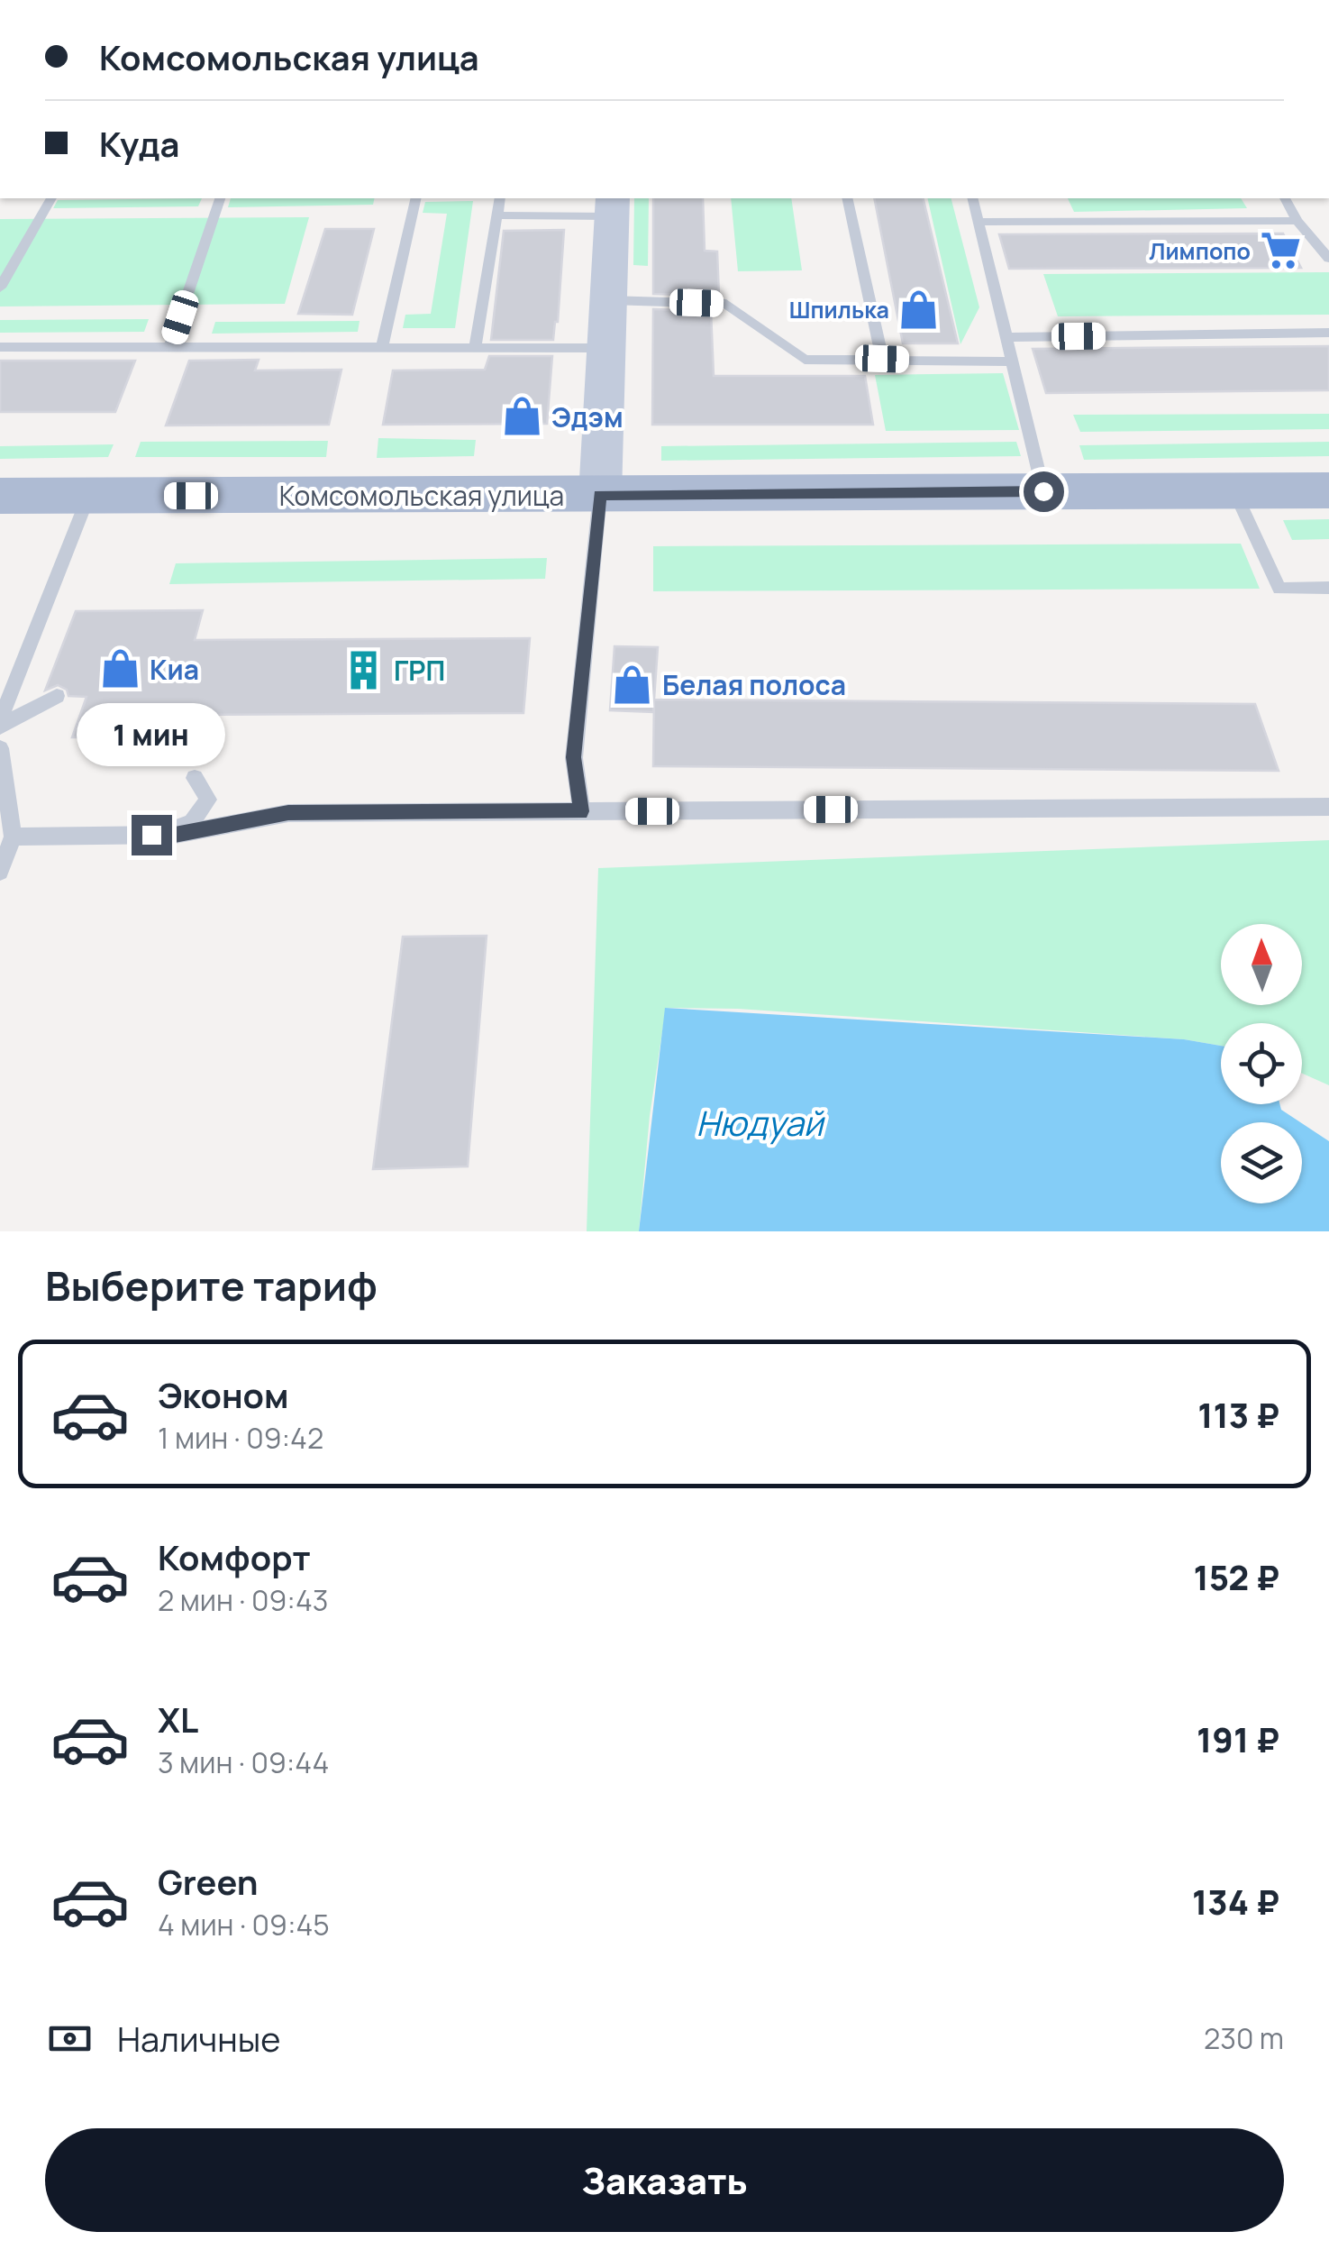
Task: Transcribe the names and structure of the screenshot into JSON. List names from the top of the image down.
{
  "streets": {
    "main road": ["Комсомольская улица"]
  },
  "water": ["Нюдуай"],
  "places": {
    "supermarket": ["Лимпопо"],
    "shop": [
      "Шпилька",
      "Эдэм",
      "Киа",
      "Белая полоса"
    ],
    "building": ["ГРП"]
  },
  "north": "top",
  "page": {
    "banner": ["Комсомольская улица", "Куда"],
    "bubble": "1 мин",
    "heading": "Выберите тариф",
    "list": [
      {
        "name": "Эконом",
        "note": "1 мин · 09:42",
        "value": "113 ₽"
      },
      {
        "name": "Комфорт",
        "note": "2 мин · 09:43",
        "value": "152 ₽"
      },
      {
        "name": "XL",
        "note": "3 мин · 09:44",
        "value": "191 ₽"
      },
      {
        "name": "Green",
        "note": "4 мин · 09:45",
        "value": "134 ₽"
      }
    ],
    "pay": ["Наличные", "230 m"],
    "buttons": "Заказать"
  }
}
